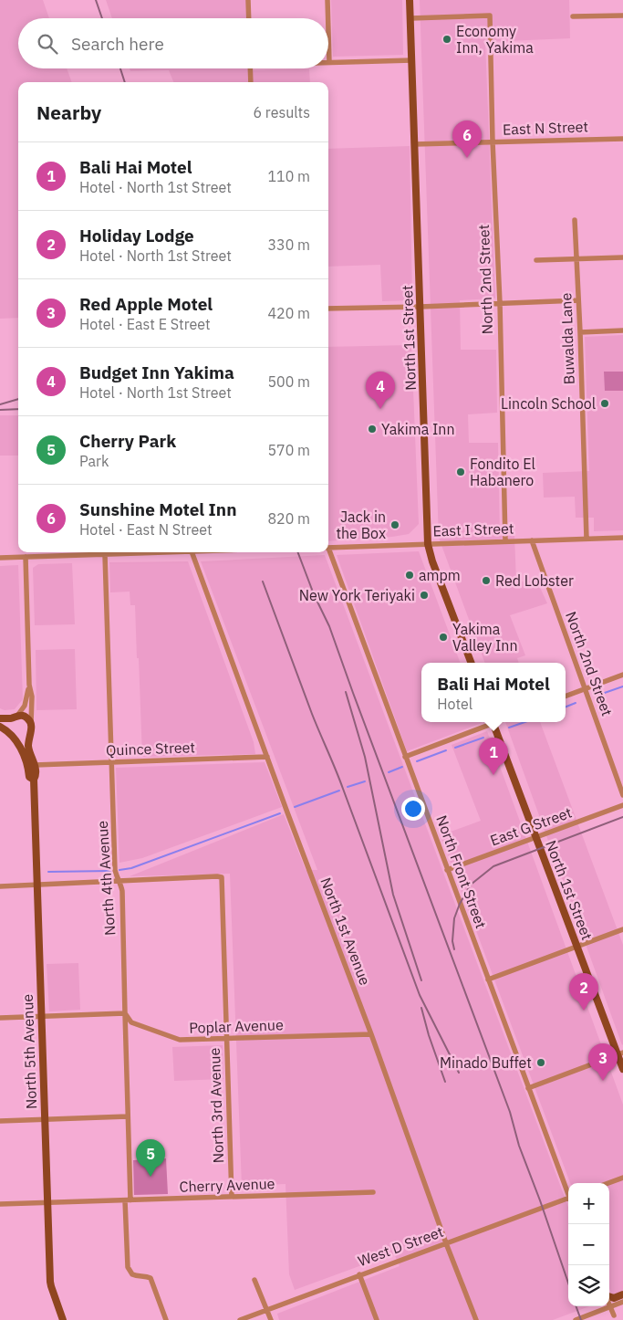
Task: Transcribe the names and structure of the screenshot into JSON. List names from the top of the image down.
{
  "streets": {
    "main road": ["North 1st Street", "North 5th Avenue"],
    "street": [
      "East N Street",
      "North 2nd Street",
      "Buwalda Lane",
      "East I Street",
      "Quince Street",
      "East G Street",
      "North Front Street",
      "North 4th Avenue",
      "North 1st Avenue",
      "Poplar Avenue",
      "North 3rd Avenue",
      "Cherry Avenue",
      "West D Street"
    ]
  },
  "crossings": [
    ["East N Street", "North 2nd Street"],
    ["East N Street", "North 1st Street"],
    ["North 2nd Street", "North 1st Street"],
    ["North 2nd Street", "East I Street"],
    ["North 1st Street", "East I Street"],
    ["North 1st Street", "East G Street"],
    ["Buwalda Lane", "East I Street"],
    ["Quince Street", "North 4th Avenue"],
    ["Quince Street", "North 1st Avenue"],
    ["Quince Street", "North 5th Avenue"],
    ["East G Street", "North Front Street"],
    ["North 4th Avenue", "Poplar Avenue"],
    ["North 4th Avenue", "North 3rd Avenue"],
    ["North 4th Avenue", "Cherry Avenue"],
    ["North 1st Avenue", "Poplar Avenue"],
    ["North 1st Avenue", "West D Street"],
    ["Poplar Avenue", "North 3rd Avenue"],
    ["North 5th Avenue", "Cherry Avenue"],
    ["North 3rd Avenue", "Cherry Avenue"]
  ],
  "places": [
    "Economy Inn, Yakima",
    "Lincoln School",
    "Yakima Inn",
    "Fondito El Habanero",
    "Jack in the Box",
    "ampm",
    "Red Lobster",
    "New York Teriyaki",
    "Yakima Valley Inn",
    "Minado Buffet"
  ],
  "page": {
    "search": "Search here",
    "heading": ["Nearby", "6 results"],
    "pins": [
      "6",
      "4",
      "1",
      "2",
      "3",
      "5"
    ],
    "list": [
      {
        "mark": "1",
        "name": "Bali Hai Motel",
        "note": "Hotel · North 1st Street",
        "value": "110 m"
      },
      {
        "mark": "2",
        "name": "Holiday Lodge",
        "note": "Hotel · North 1st Street",
        "value": "330 m"
      },
      {
        "mark": "3",
        "name": "Red Apple Motel",
        "note": "Hotel · East E Street",
        "value": "420 m"
      },
      {
        "mark": "4",
        "name": "Budget Inn Yakima",
        "note": "Hotel · North 1st Street",
        "value": "500 m"
      },
      {
        "mark": "5",
        "name": "Cherry Park",
        "note": "Park",
        "value": "570 m"
      },
      {
        "mark": "6",
        "name": "Sunshine Motel Inn",
        "note": "Hotel · East N Street",
        "value": "820 m"
      }
    ],
    "popup": ["Bali Hai Motel", "Hotel"],
    "map_buttons": ["+", "−"]
  }
}
